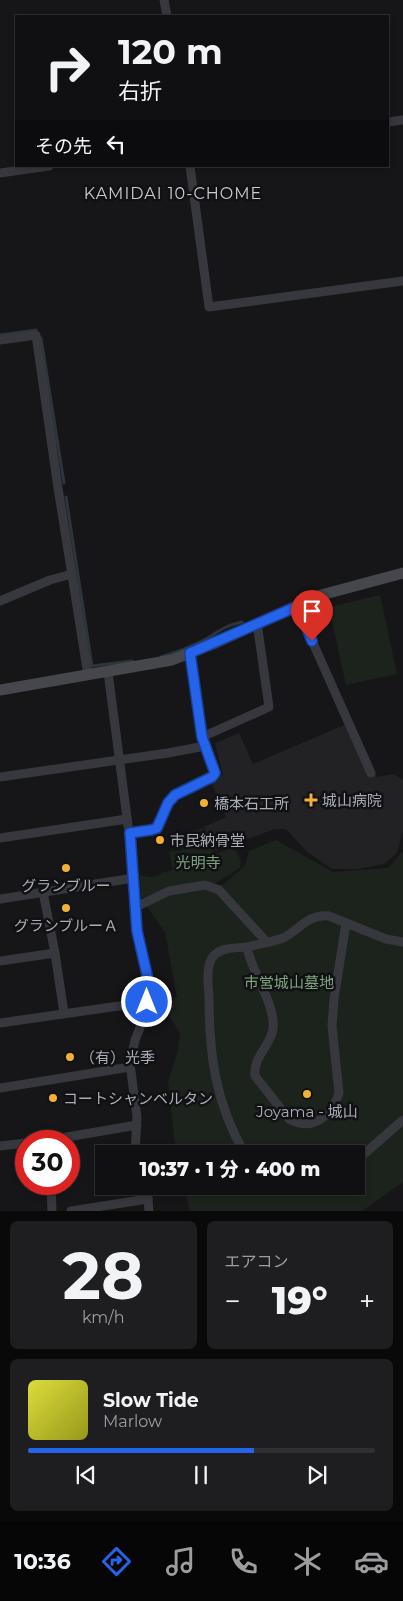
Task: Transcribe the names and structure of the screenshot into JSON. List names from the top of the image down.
{
  "districts": ["KAMIDAI 10-CHOME"],
  "parks": ["光明寺", "市営城山墓地"],
  "places": {
    "health": ["城山病院"],
    "other": [
      "橋本石工所",
      "市民納骨堂",
      "グランブルー",
      "グランブルーＡ",
      "（有）光季",
      "Joyama - 城山",
      "コートシャンベルタン"
    ]
  },
  "page": {
    "turn": ["120 m", "右折"],
    "then": "その先",
    "limit": "30",
    "trip": "10:37 · 1 分 · 400 m",
    "tile": [
      ["28", "km/h"],
      "エアコン"
    ],
    "heat": ["−", "19°", "+"],
    "song": ["Slow Tide", "Marlow"],
    "tabs": "10:36"
  }
}
